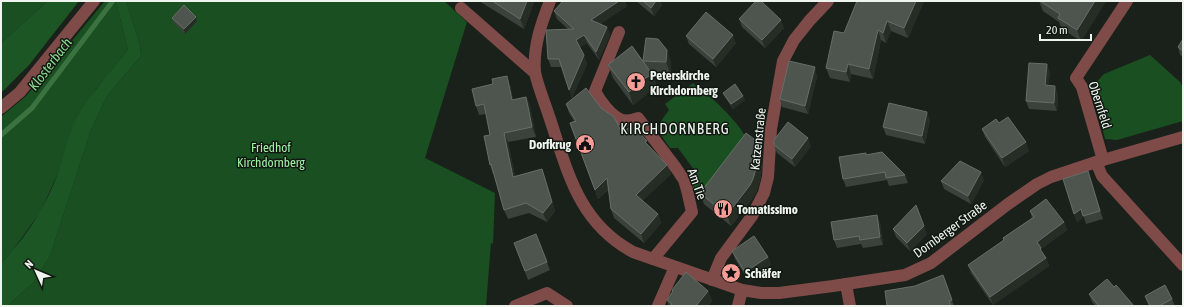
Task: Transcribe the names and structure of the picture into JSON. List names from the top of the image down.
{
  "streets": {
    "street": [
      "Obernfeld",
      "Katzenstraße",
      "Am Tie",
      "Dornberger Straße"
    ]
  },
  "crossings": [
    ["Obernfeld", "Dornberger Straße"],
    ["Katzenstraße", "Dornberger Straße"],
    ["Am Tie", "Dornberger Straße"]
  ],
  "districts": ["KIRCHDORNBERG"],
  "water": ["Klosterbach"],
  "parks": ["Friedhof Kirchdornberg"],
  "places": {
    "church": ["Peterskirche Kirchdornberg"],
    "public building": ["Dorfkrug"],
    "restaurant": ["Tomatissimo"],
    "place": ["Schäfer"]
  },
  "scale_bar": "20 m",
  "north": "top left"
}
